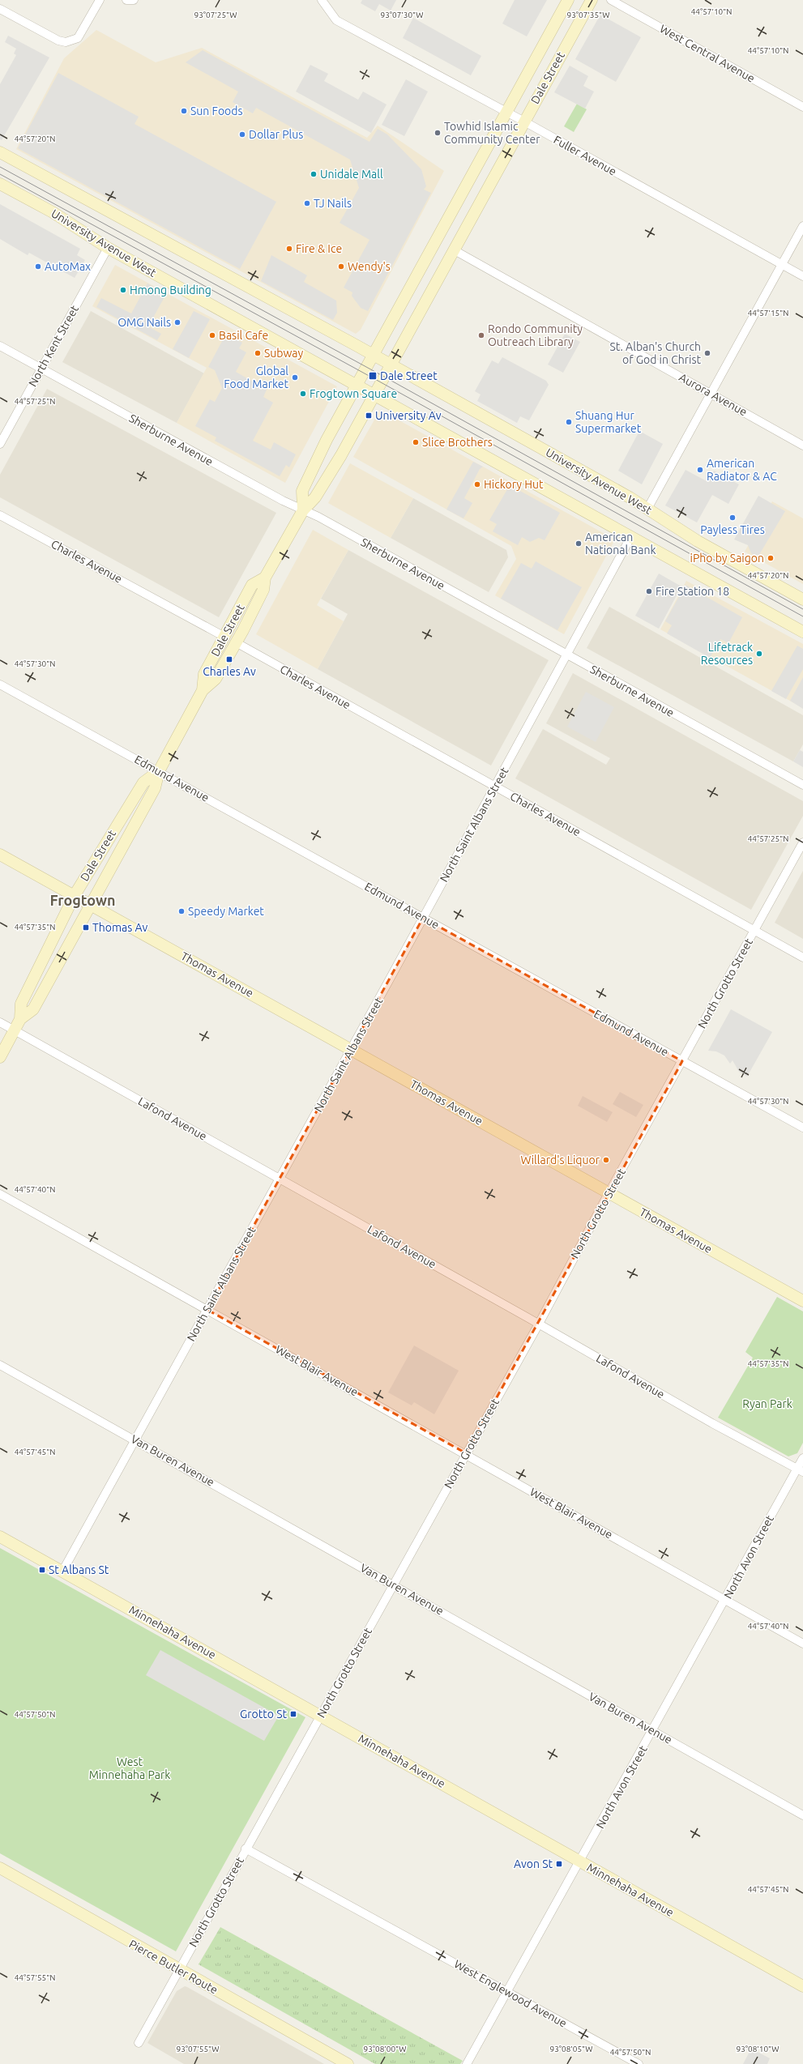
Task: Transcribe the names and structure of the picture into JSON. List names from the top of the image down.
{
  "streets": {
    "main road": [
      "Dale Street",
      "University Avenue West",
      "Thomas Avenue",
      "Minnehaha Avenue",
      "Pierce Butler Route"
    ],
    "street": [
      "West Central Avenue",
      "Fuller Avenue",
      "North Kent Street",
      "Aurora Avenue",
      "Sherburne Avenue",
      "Charles Avenue",
      "Edmund Avenue",
      "North Saint Albans Street",
      "North Grotto Street",
      "Lafond Avenue",
      "West Blair Avenue",
      "Van Buren Avenue",
      "North Avon Street",
      "West Englewood Avenue"
    ]
  },
  "crossings": [
    ["Dale Street", "Fuller Avenue"],
    ["Dale Street", "University Avenue West"],
    ["Dale Street", "Aurora Avenue"],
    ["Dale Street", "Sherburne Avenue"],
    ["Dale Street", "Charles Avenue"],
    ["Dale Street", "Edmund Avenue"],
    ["Dale Street", "Thomas Avenue"],
    ["Dale Street", "Lafond Avenue"],
    ["University Avenue West", "North Kent Street"],
    ["University Avenue West", "North Saint Albans Street"],
    ["North Kent Street", "Sherburne Avenue"],
    ["Sherburne Avenue", "North Saint Albans Street"],
    ["Charles Avenue", "North Saint Albans Street"],
    ["Charles Avenue", "North Grotto Street"],
    ["Edmund Avenue", "North Saint Albans Street"],
    ["Edmund Avenue", "North Grotto Street"],
    ["North Saint Albans Street", "Thomas Avenue"],
    ["North Saint Albans Street", "Lafond Avenue"],
    ["North Saint Albans Street", "West Blair Avenue"],
    ["North Saint Albans Street", "Van Buren Avenue"],
    ["North Saint Albans Street", "Minnehaha Avenue"],
    ["Thomas Avenue", "North Grotto Street"],
    ["North Grotto Street", "Lafond Avenue"],
    ["North Grotto Street", "West Blair Avenue"],
    ["North Grotto Street", "Van Buren Avenue"],
    ["North Grotto Street", "Minnehaha Avenue"],
    ["North Grotto Street", "Pierce Butler Route"],
    ["North Grotto Street", "West Englewood Avenue"],
    ["Lafond Avenue", "North Avon Street"],
    ["West Blair Avenue", "North Avon Street"],
    ["Van Buren Avenue", "North Avon Street"],
    ["North Avon Street", "Minnehaha Avenue"],
    ["North Avon Street", "West Englewood Avenue"]
  ],
  "districts": ["Frogtown"],
  "parks": ["Ryan Park", "West Minnehaha Park"],
  "places": {
    "other": [
      "Sun Foods",
      "Towhid Islamic Community Center",
      "Dollar Plus",
      "Unidale Mall",
      "TJ Nails",
      "Fire & Ice",
      "AutoMax",
      "Wendy's",
      "Hmong Building",
      "OMG Nails",
      "Basil Cafe",
      "Rondo Community Outreach Library",
      "Subway",
      "St. Alban's Church of God in Christ",
      "Global Food Market",
      "Frogtown Square",
      "Shuang Hur Supermarket",
      "Slice Brothers",
      "American Radiator & AC",
      "Hickory Hut",
      "Payless Tires",
      "American National Bank",
      "iPho by Saigon",
      "Fire Station 18",
      "Lifetrack Resources",
      "Speedy Market",
      "Willard's Liquor"
    ],
    "transit": [
      "Dale Street",
      "University Av",
      "Charles Av",
      "Thomas Av",
      "St Albans St",
      "Grotto St",
      "Avon St"
    ]
  },
  "coordinates": [
    "44°57'10\"N",
    "93°07'25\"W",
    "93°07'30\"W",
    "93°07'35\"W",
    "44°57'20\"N",
    "44°57'15\"N",
    "44°57'25\"N",
    "44°57'30\"N",
    "44°57'35\"N",
    "44°57'40\"N",
    "44°57'45\"N",
    "44°57'50\"N",
    "44°57'55\"N",
    "93°07'55\"W",
    "93°08'00\"W",
    "93°08'05\"W",
    "93°08'10\"W"
  ]
}
